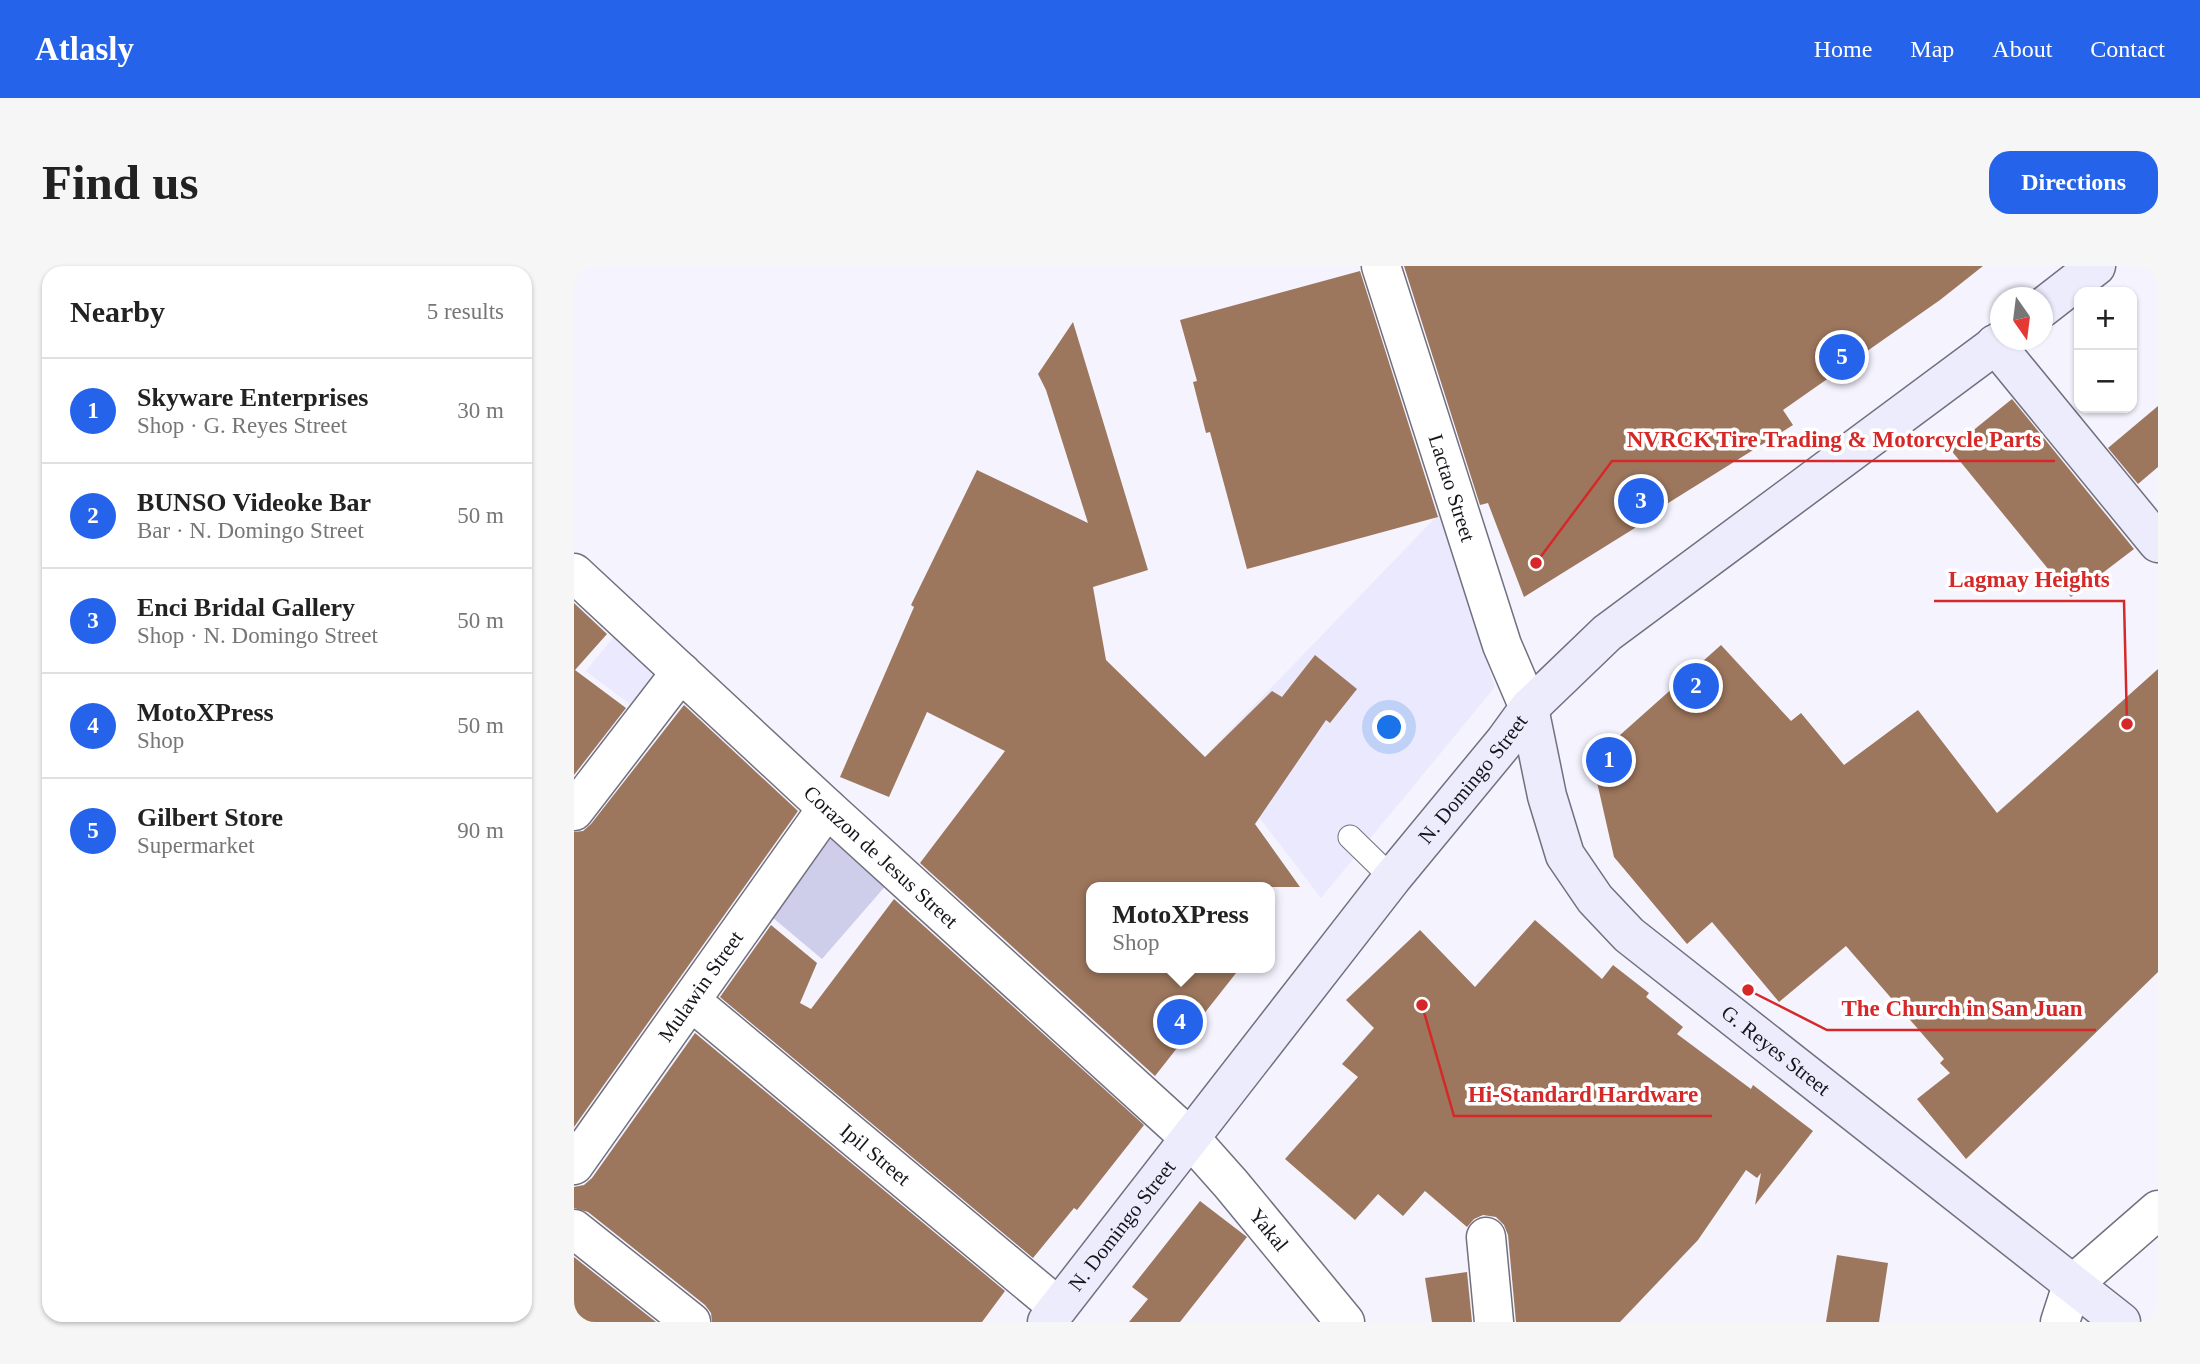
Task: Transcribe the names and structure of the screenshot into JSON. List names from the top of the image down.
{
  "streets": {
    "main road": ["N. Domingo Street", "G. Reyes Street"],
    "street": [
      "Lactao Street",
      "Corazon de Jesus Street",
      "Mulawin Street",
      "Ipil Street",
      "Yakal"
    ]
  },
  "crossings": [
    ["Lactao Street", "N. Domingo Street"],
    ["Lactao Street", "G. Reyes Street"],
    ["N. Domingo Street", "Corazon de Jesus Street"],
    ["N. Domingo Street", "G. Reyes Street"],
    ["N. Domingo Street", "Ipil Street"],
    ["N. Domingo Street", "Yakal"],
    ["Corazon de Jesus Street", "Mulawin Street"],
    ["Corazon de Jesus Street", "Yakal"],
    ["Mulawin Street", "Ipil Street"]
  ],
  "places": [
    "NVRCK Tire Trading & Motorcycle Parts",
    "Lagmay Heights",
    "The Church in San Juan",
    "Hi-Standard Hardware"
  ],
  "north": "bottom",
  "page": {
    "header": "Atlasly",
    "nav": [
      "Home",
      "Map",
      "About",
      "Contact"
    ],
    "buttons": "Directions",
    "title": "Find us",
    "heading": ["Nearby", "5 results"],
    "map_buttons": ["+", "−"],
    "pins": [
      "5",
      "3",
      "2",
      "1",
      "4"
    ],
    "list": [
      {
        "mark": "1",
        "name": "Skyware Enterprises",
        "note": "Shop · G. Reyes Street",
        "value": "30 m"
      },
      {
        "mark": "2",
        "name": "BUNSO Videoke Bar",
        "note": "Bar · N. Domingo Street",
        "value": "50 m"
      },
      {
        "mark": "3",
        "name": "Enci Bridal Gallery",
        "note": "Shop · N. Domingo Street",
        "value": "50 m"
      },
      {
        "mark": "4",
        "name": "MotoXPress",
        "note": "Shop",
        "value": "50 m"
      },
      {
        "mark": "5",
        "name": "Gilbert Store",
        "note": "Supermarket",
        "value": "90 m"
      }
    ],
    "popup": ["MotoXPress", "Shop"]
  }
}
